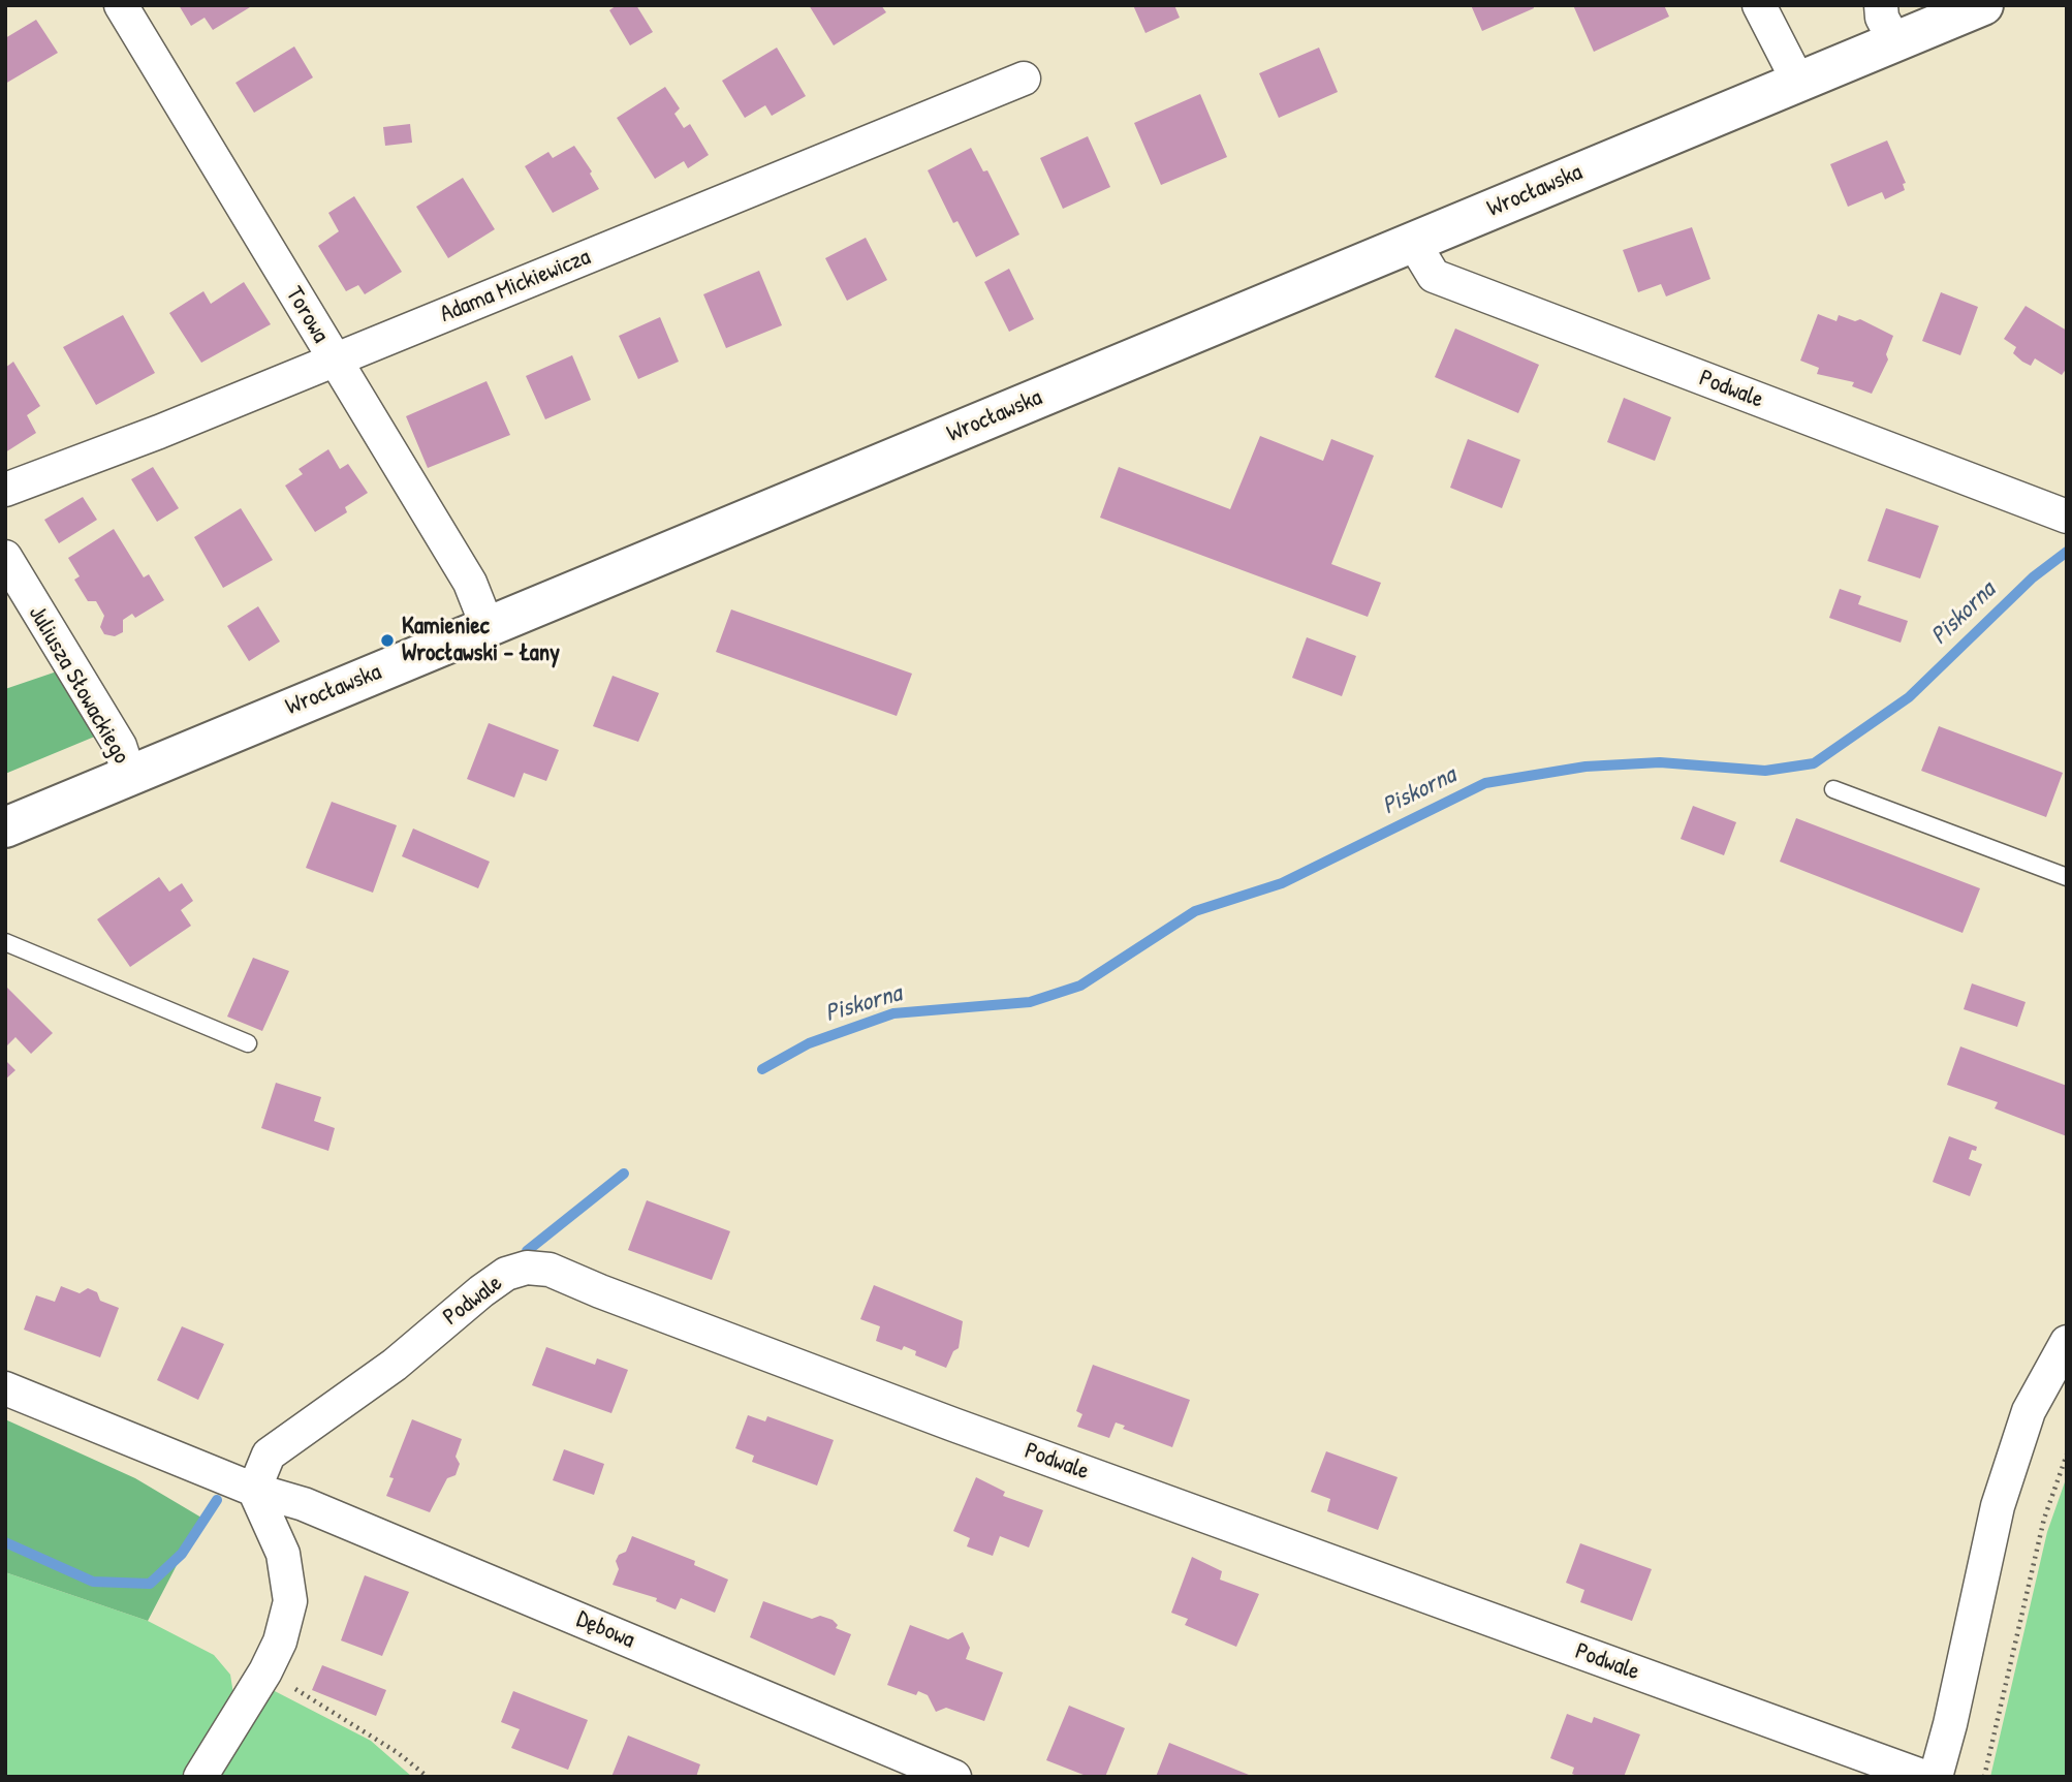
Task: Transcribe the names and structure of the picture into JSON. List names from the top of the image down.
{
  "streets": {
    "main road": ["Wrocławska"],
    "street": [
      "Adama Mickiewicza",
      "Torowa",
      "Podwale",
      "Juliusza Słowackiego",
      "Dębowa"
    ]
  },
  "crossings": [
    ["Wrocławska", "Torowa"],
    ["Wrocławska", "Podwale"],
    ["Wrocławska", "Juliusza Słowackiego"],
    ["Adama Mickiewicza", "Torowa"],
    ["Podwale", "Dębowa"]
  ],
  "water": ["Piskorna"],
  "places": ["Kamieniec Wrocławski – Łany"]
}
